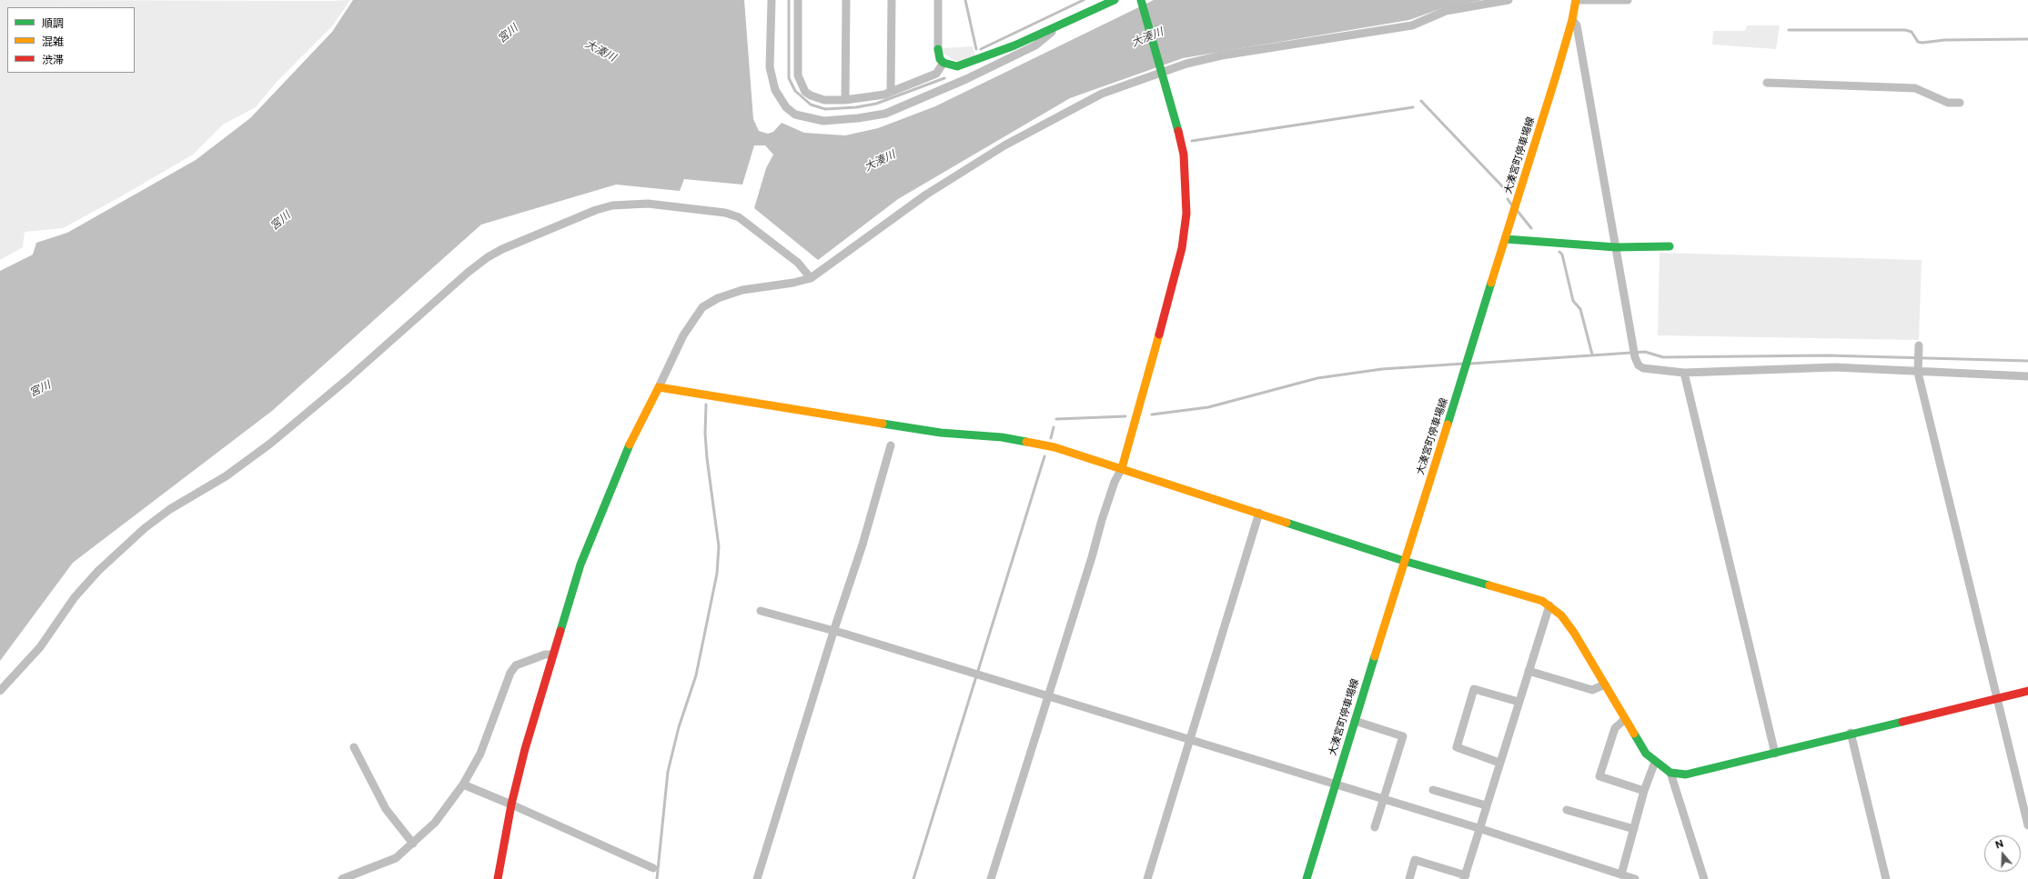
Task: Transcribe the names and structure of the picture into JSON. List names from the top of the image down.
{
  "streets": {
    "street": ["大湊宮町停車場線"]
  },
  "water": ["宮川", "大湊川"],
  "legend": ["順調", "混雑", "渋滞"],
  "north": "top"
}
